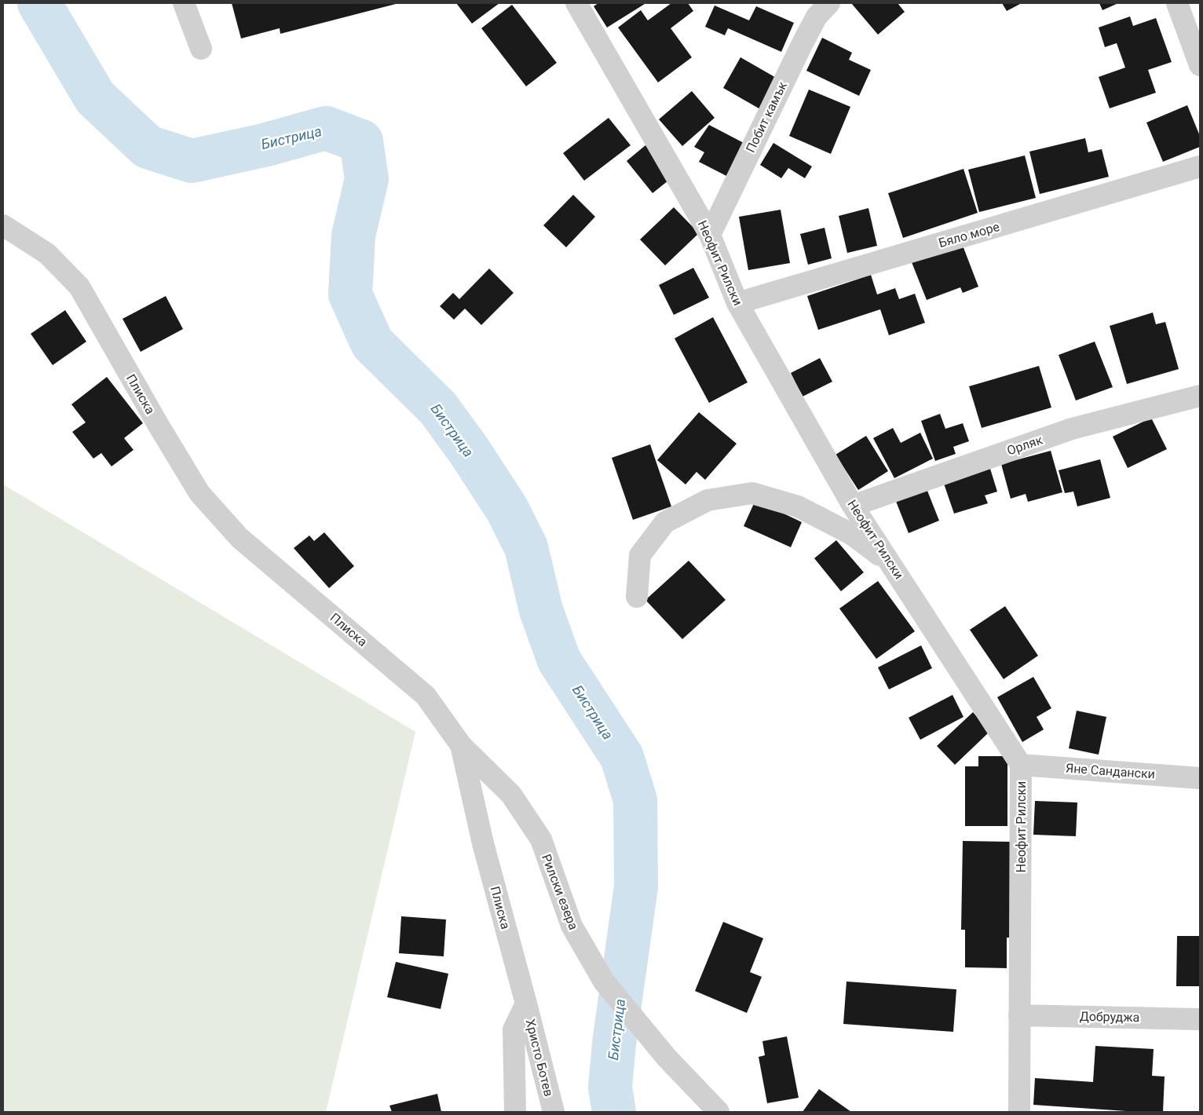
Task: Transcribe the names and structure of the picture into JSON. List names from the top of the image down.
{
  "streets": {
    "street": [
      "Побит камък",
      "Бяло море",
      "Неофит Рилски",
      "Плиска",
      "Орляк",
      "Яне Сандански",
      "Рилски езера",
      "Добруджа",
      "Христо Ботев"
    ]
  },
  "crossings": [
    ["Побит камък", "Неофит Рилски"],
    ["Бяло море", "Неофит Рилски"],
    ["Неофит Рилски", "Орляк"],
    ["Неофит Рилски", "Яне Сандански"],
    ["Неофит Рилски", "Добруджа"],
    ["Плиска", "Рилски езера"],
    ["Плиска", "Христо Ботев"]
  ],
  "water": ["Бистрица"]
}
